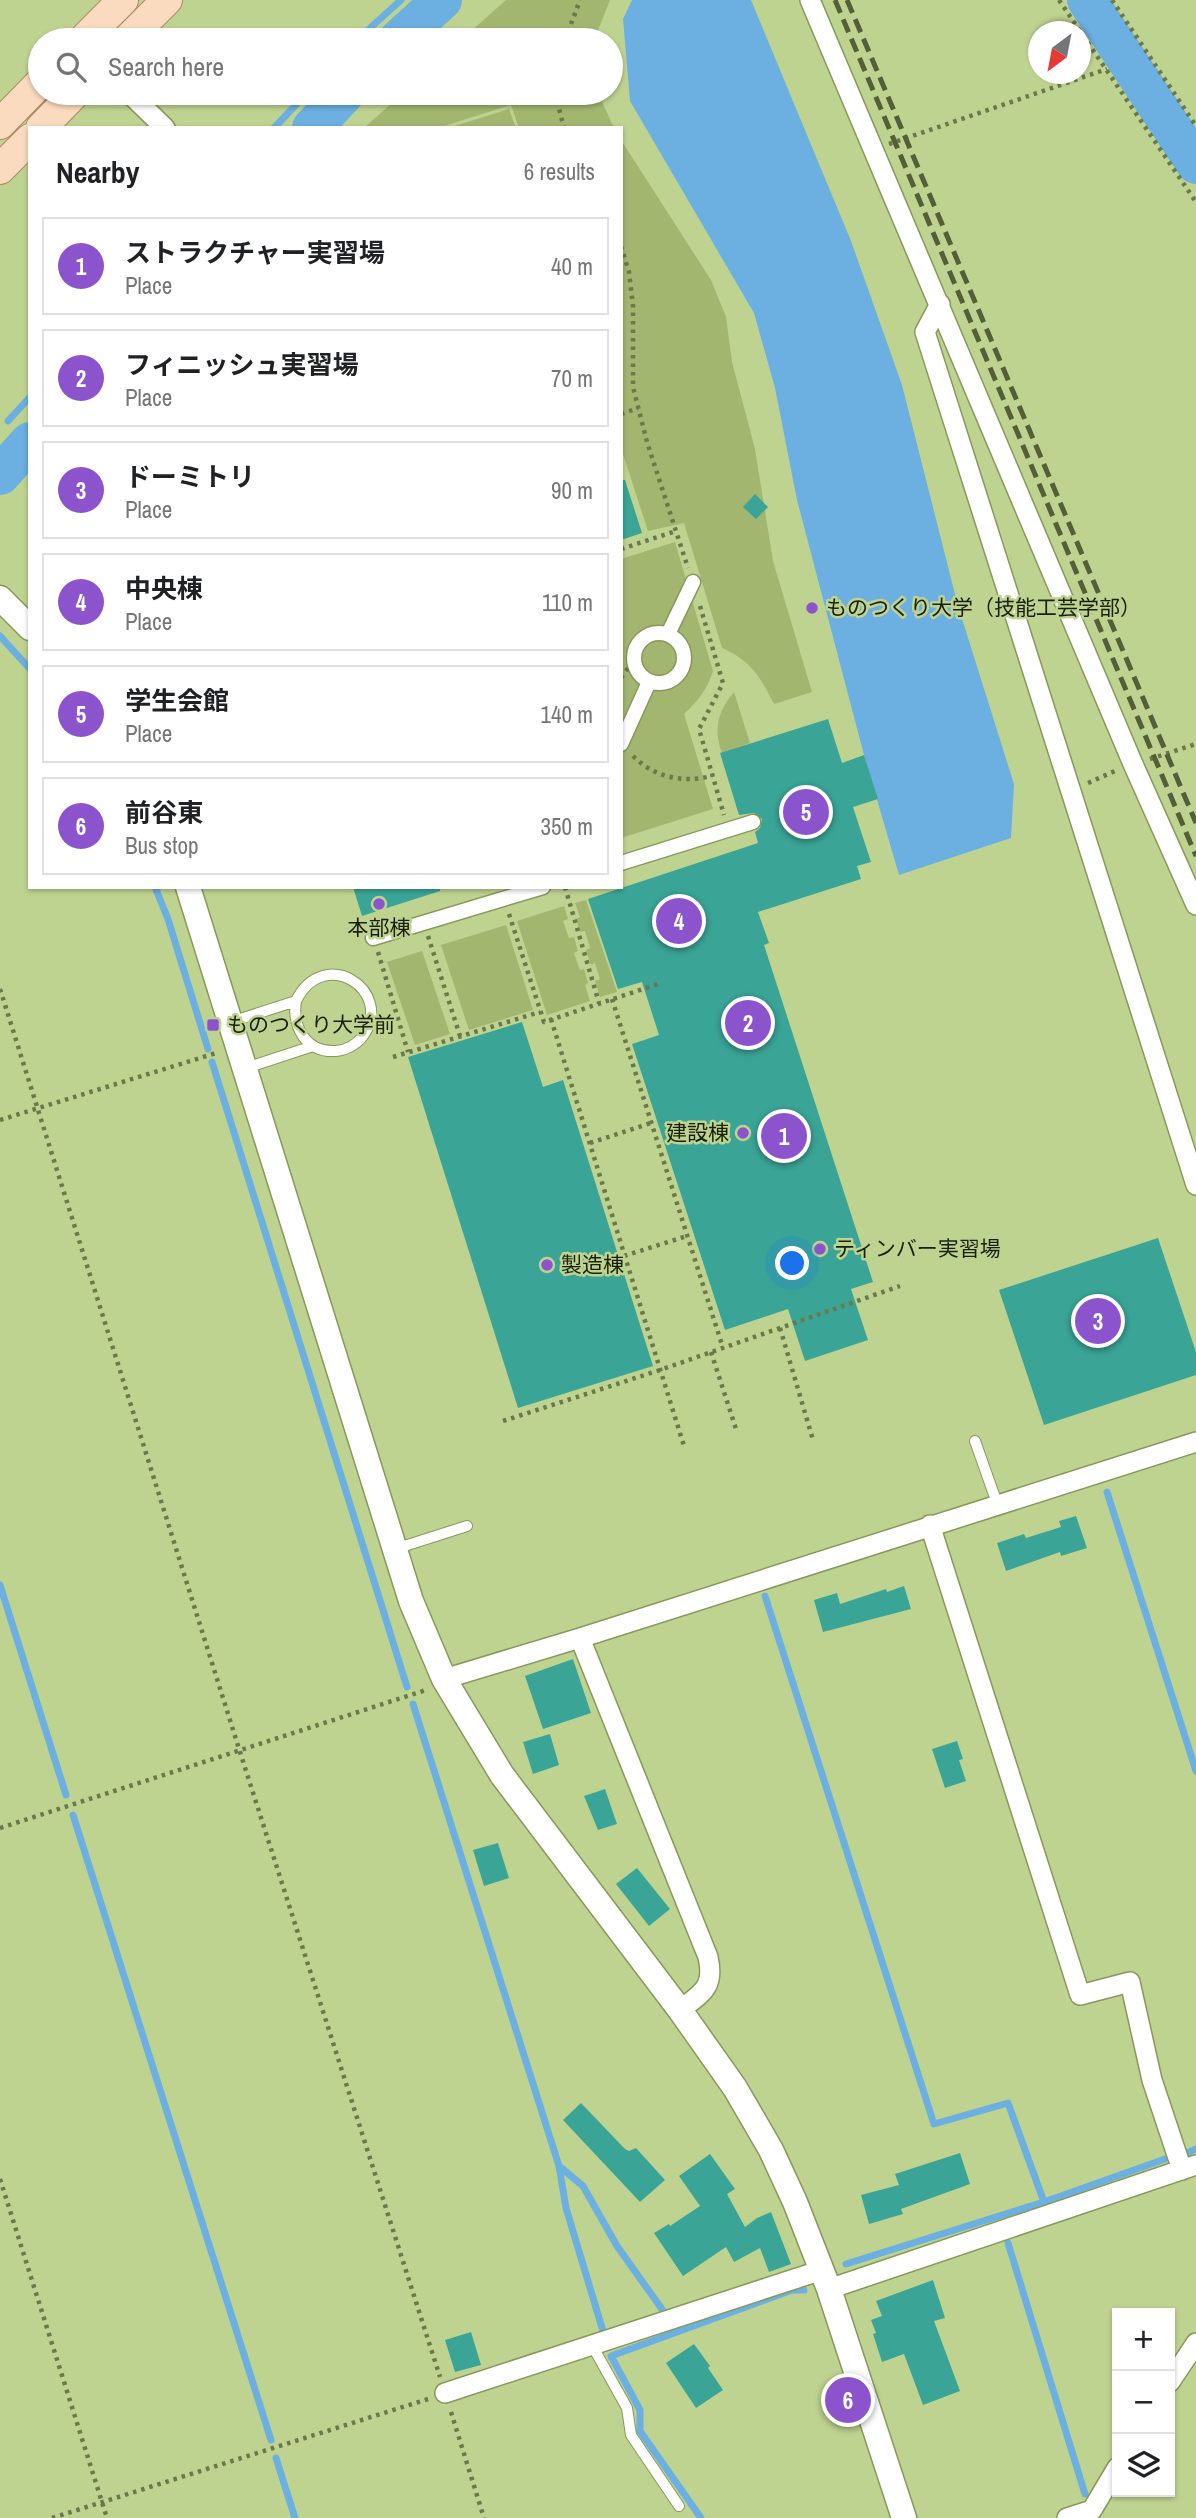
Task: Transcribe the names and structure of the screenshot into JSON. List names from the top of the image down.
{
  "places": {
    "other": [
      "ものつくり大学（技能工芸学部）",
      "本部棟",
      "建設棟",
      "ティンバー実習場",
      "製造棟"
    ],
    "transit": ["ものつくり大学前"]
  },
  "north": "bottom left",
  "page": {
    "search": "Search here",
    "heading": ["Nearby", "6 results"],
    "list": [
      {
        "mark": "1",
        "name": "ストラクチャー実習場",
        "note": "Place",
        "value": "40 m"
      },
      {
        "mark": "2",
        "name": "フィニッシュ実習場",
        "note": "Place",
        "value": "70 m"
      },
      {
        "mark": "3",
        "name": "ドーミトリ",
        "note": "Place",
        "value": "90 m"
      },
      {
        "mark": "4",
        "name": "中央棟",
        "note": "Place",
        "value": "110 m"
      },
      {
        "mark": "5",
        "name": "学生会館",
        "note": "Place",
        "value": "140 m"
      },
      {
        "mark": "6",
        "name": "前谷東",
        "note": "Bus stop",
        "value": "350 m"
      }
    ],
    "pins": [
      "5",
      "4",
      "2",
      "1",
      "3",
      "6"
    ],
    "map_buttons": ["+", "−"]
  }
}
